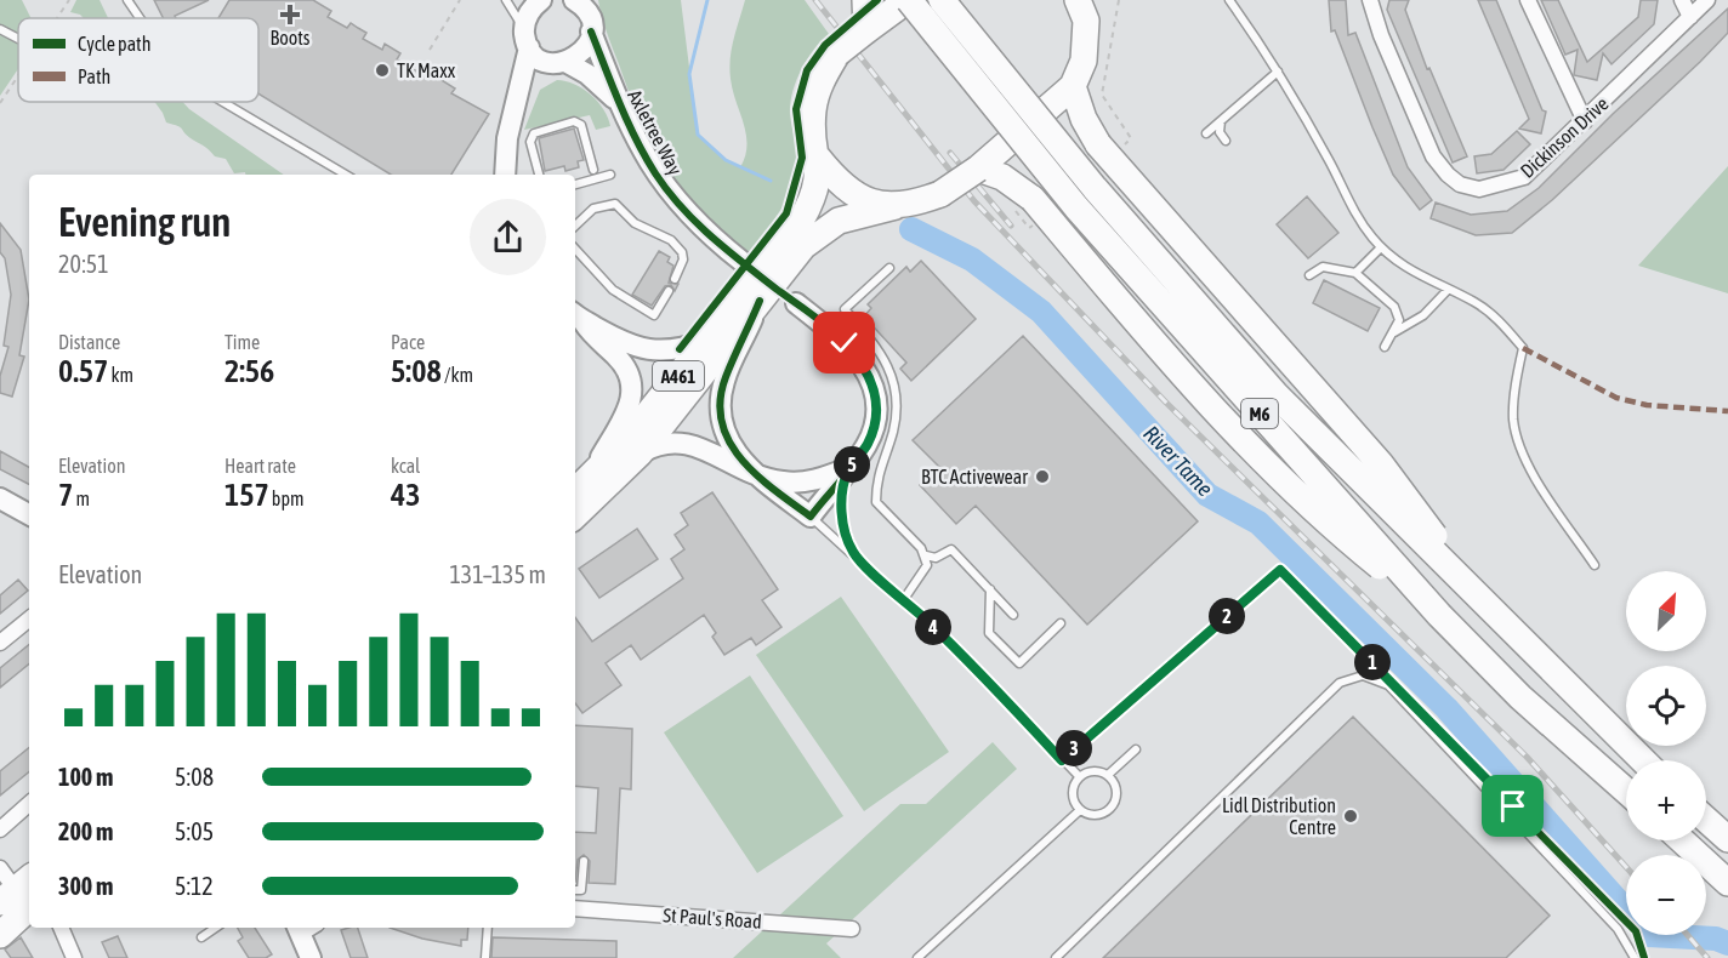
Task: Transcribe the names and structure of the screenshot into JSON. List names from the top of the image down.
{
  "streets": {
    "highway": ["A461", "M6"],
    "street": ["Axletree Way", "Dickinson Drive", "St Paul's Road"]
  },
  "water": ["River Tame"],
  "places": {
    "health": ["Boots"],
    "other": ["TK Maxx", "BTC Activewear", "Lidl Distribution Centre"]
  },
  "legend": ["Cycle path", "Path"],
  "north": "top right",
  "page": {
    "heading": ["Evening run", "20:51"],
    "stats": [
      ["Distance", "0.57 km"],
      ["Time", "2:56"],
      ["Pace", "5:08 /km"],
      ["Elevation", "7 m"],
      ["Heart rate", "157 bpm"],
      ["kcal", "43"]
    ],
    "pins": [
      "5",
      "2",
      "4",
      "1",
      "3"
    ],
    "chart": ["Elevation", "131–135 m"],
    "map_buttons": ["+", "−"],
    "list": [
      {
        "name": "100 m",
        "note": "5:08"
      },
      {
        "name": "200 m",
        "note": "5:05"
      },
      {
        "name": "300 m",
        "note": "5:12"
      }
    ]
  }
}
